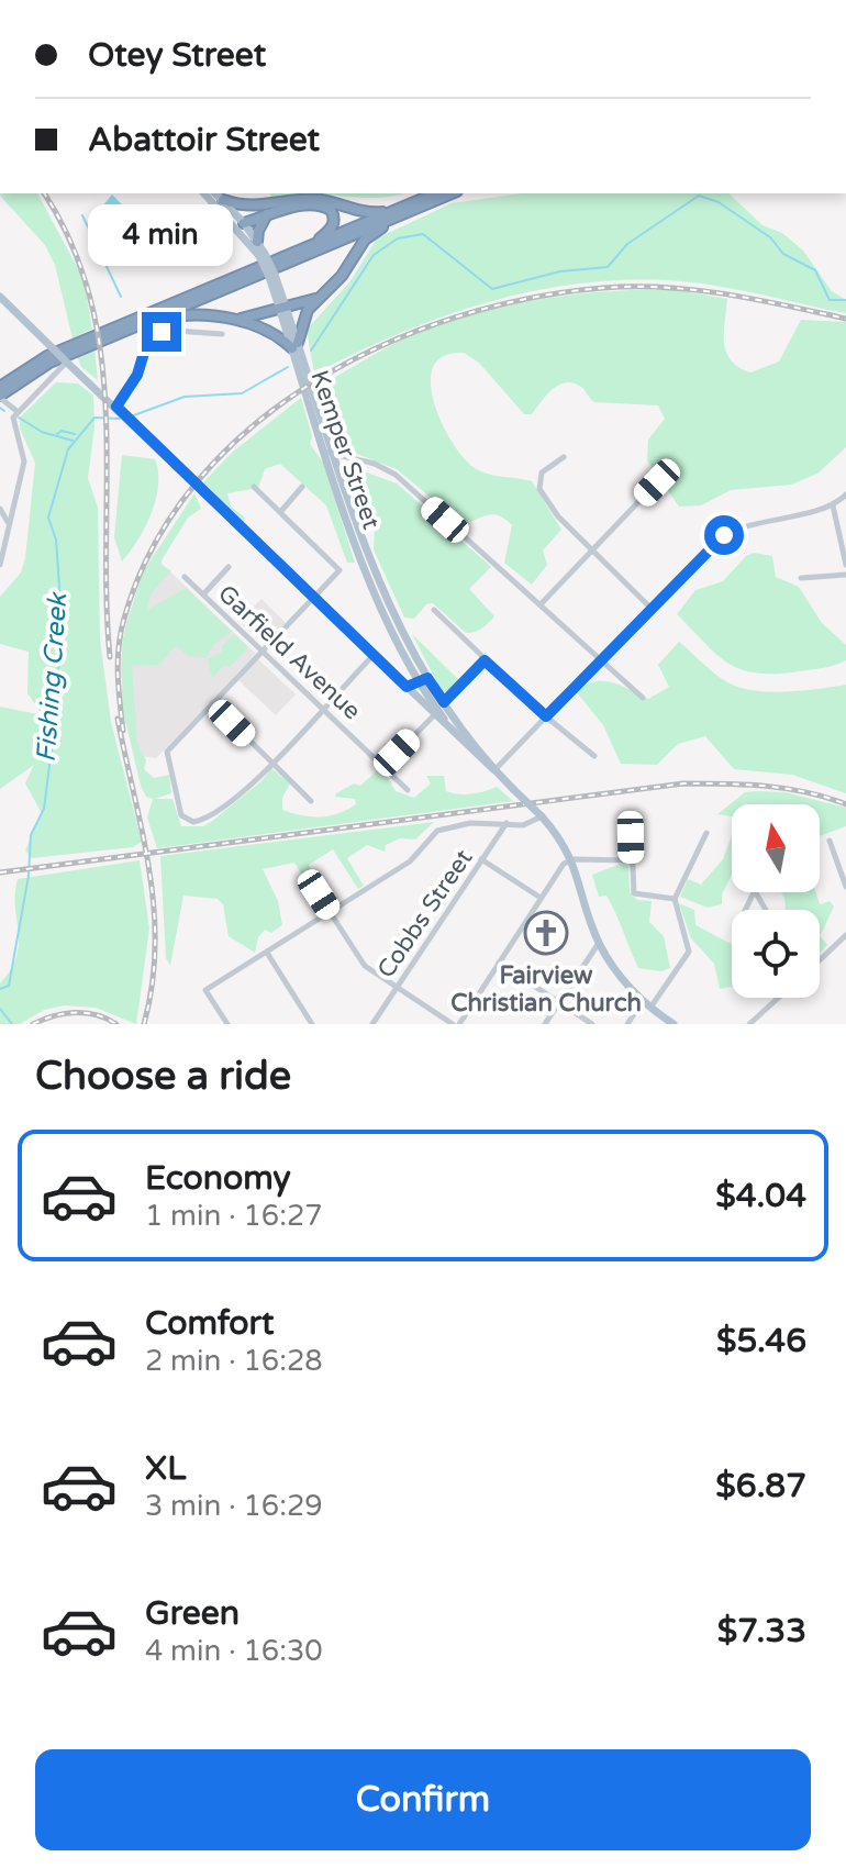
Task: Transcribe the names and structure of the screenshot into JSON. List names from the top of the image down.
{
  "streets": {
    "main road": ["Kemper Street"],
    "street": ["Garfield Avenue", "Cobbs Street"]
  },
  "water": ["Fishing Creek"],
  "places": {
    "church": ["Fairview Christian Church"]
  },
  "north": "top",
  "page": {
    "banner": ["Otey Street", "Abattoir Street"],
    "bubble": "4 min",
    "heading": "Choose a ride",
    "list": [
      {
        "name": "Economy",
        "note": "1 min · 16:27",
        "value": "$4.04"
      },
      {
        "name": "Comfort",
        "note": "2 min · 16:28",
        "value": "$5.46"
      },
      {
        "name": "XL",
        "note": "3 min · 16:29",
        "value": "$6.87"
      },
      {
        "name": "Green",
        "note": "4 min · 16:30",
        "value": "$7.33"
      }
    ],
    "buttons": "Confirm"
  }
}
